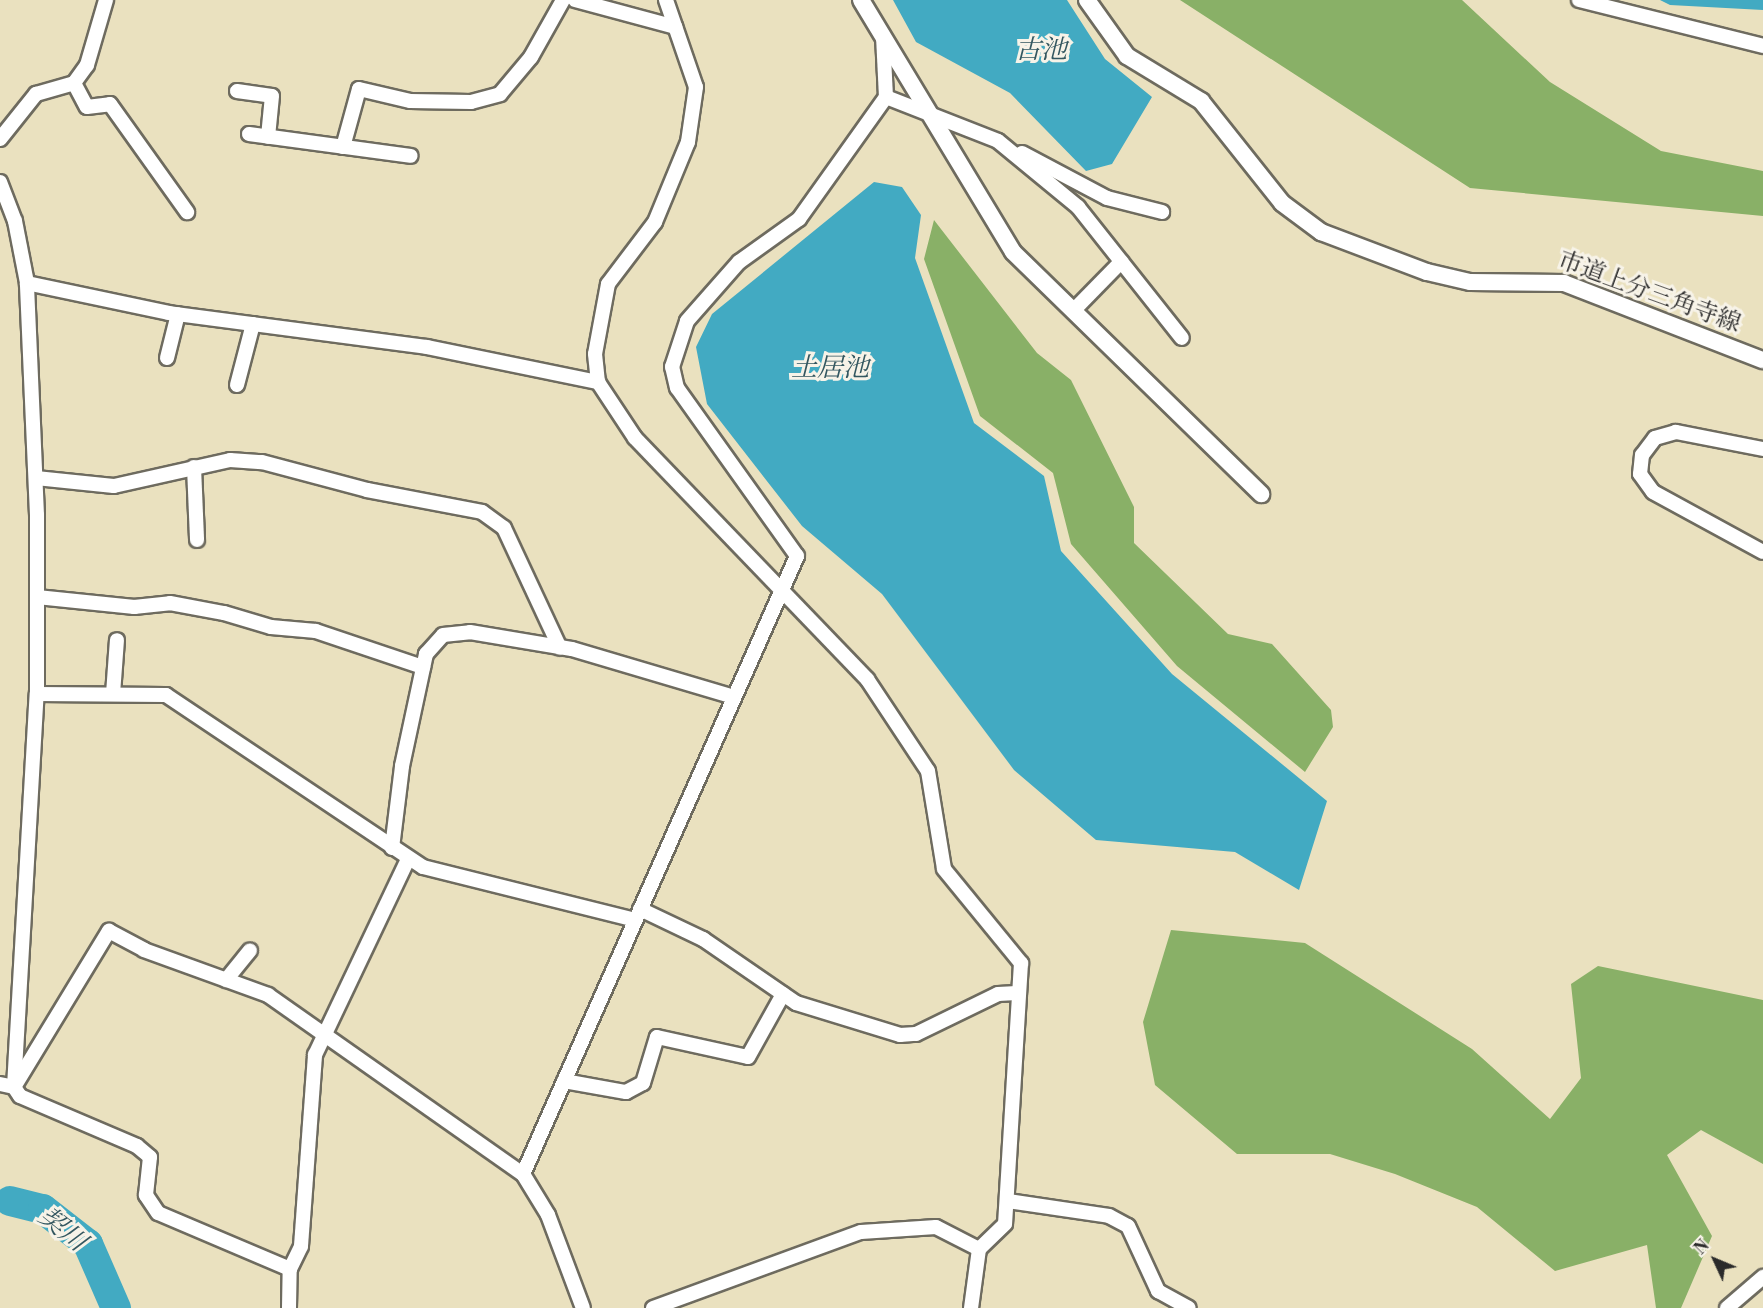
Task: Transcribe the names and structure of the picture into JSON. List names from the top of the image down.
{
  "streets": {
    "street": ["市道上分三角寺線"]
  },
  "water": ["古池", "土居池", "契川"],
  "north": "top left"
}
